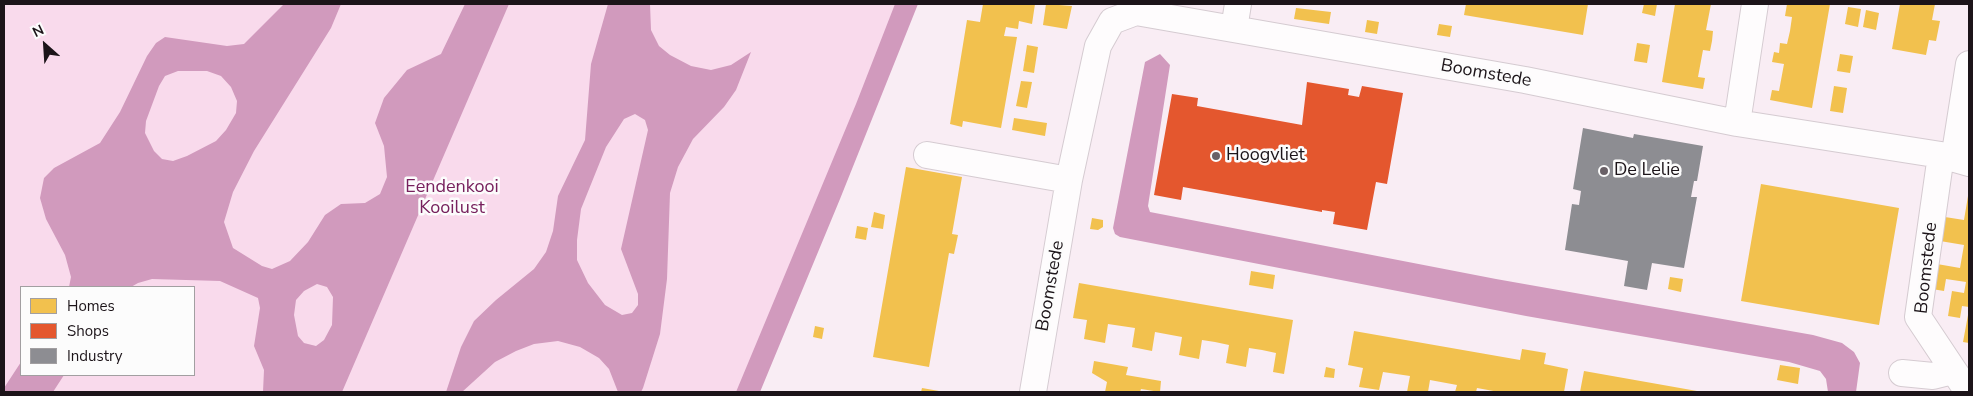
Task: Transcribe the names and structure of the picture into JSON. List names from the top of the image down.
{
  "streets": {
    "street": ["Boomstede"]
  },
  "parks": ["Eendenkooi Kooilust"],
  "places": ["Hoogvliet", "De Lelie"],
  "legend": ["Homes", "Shops", "Industry"],
  "north": "top left"
}
